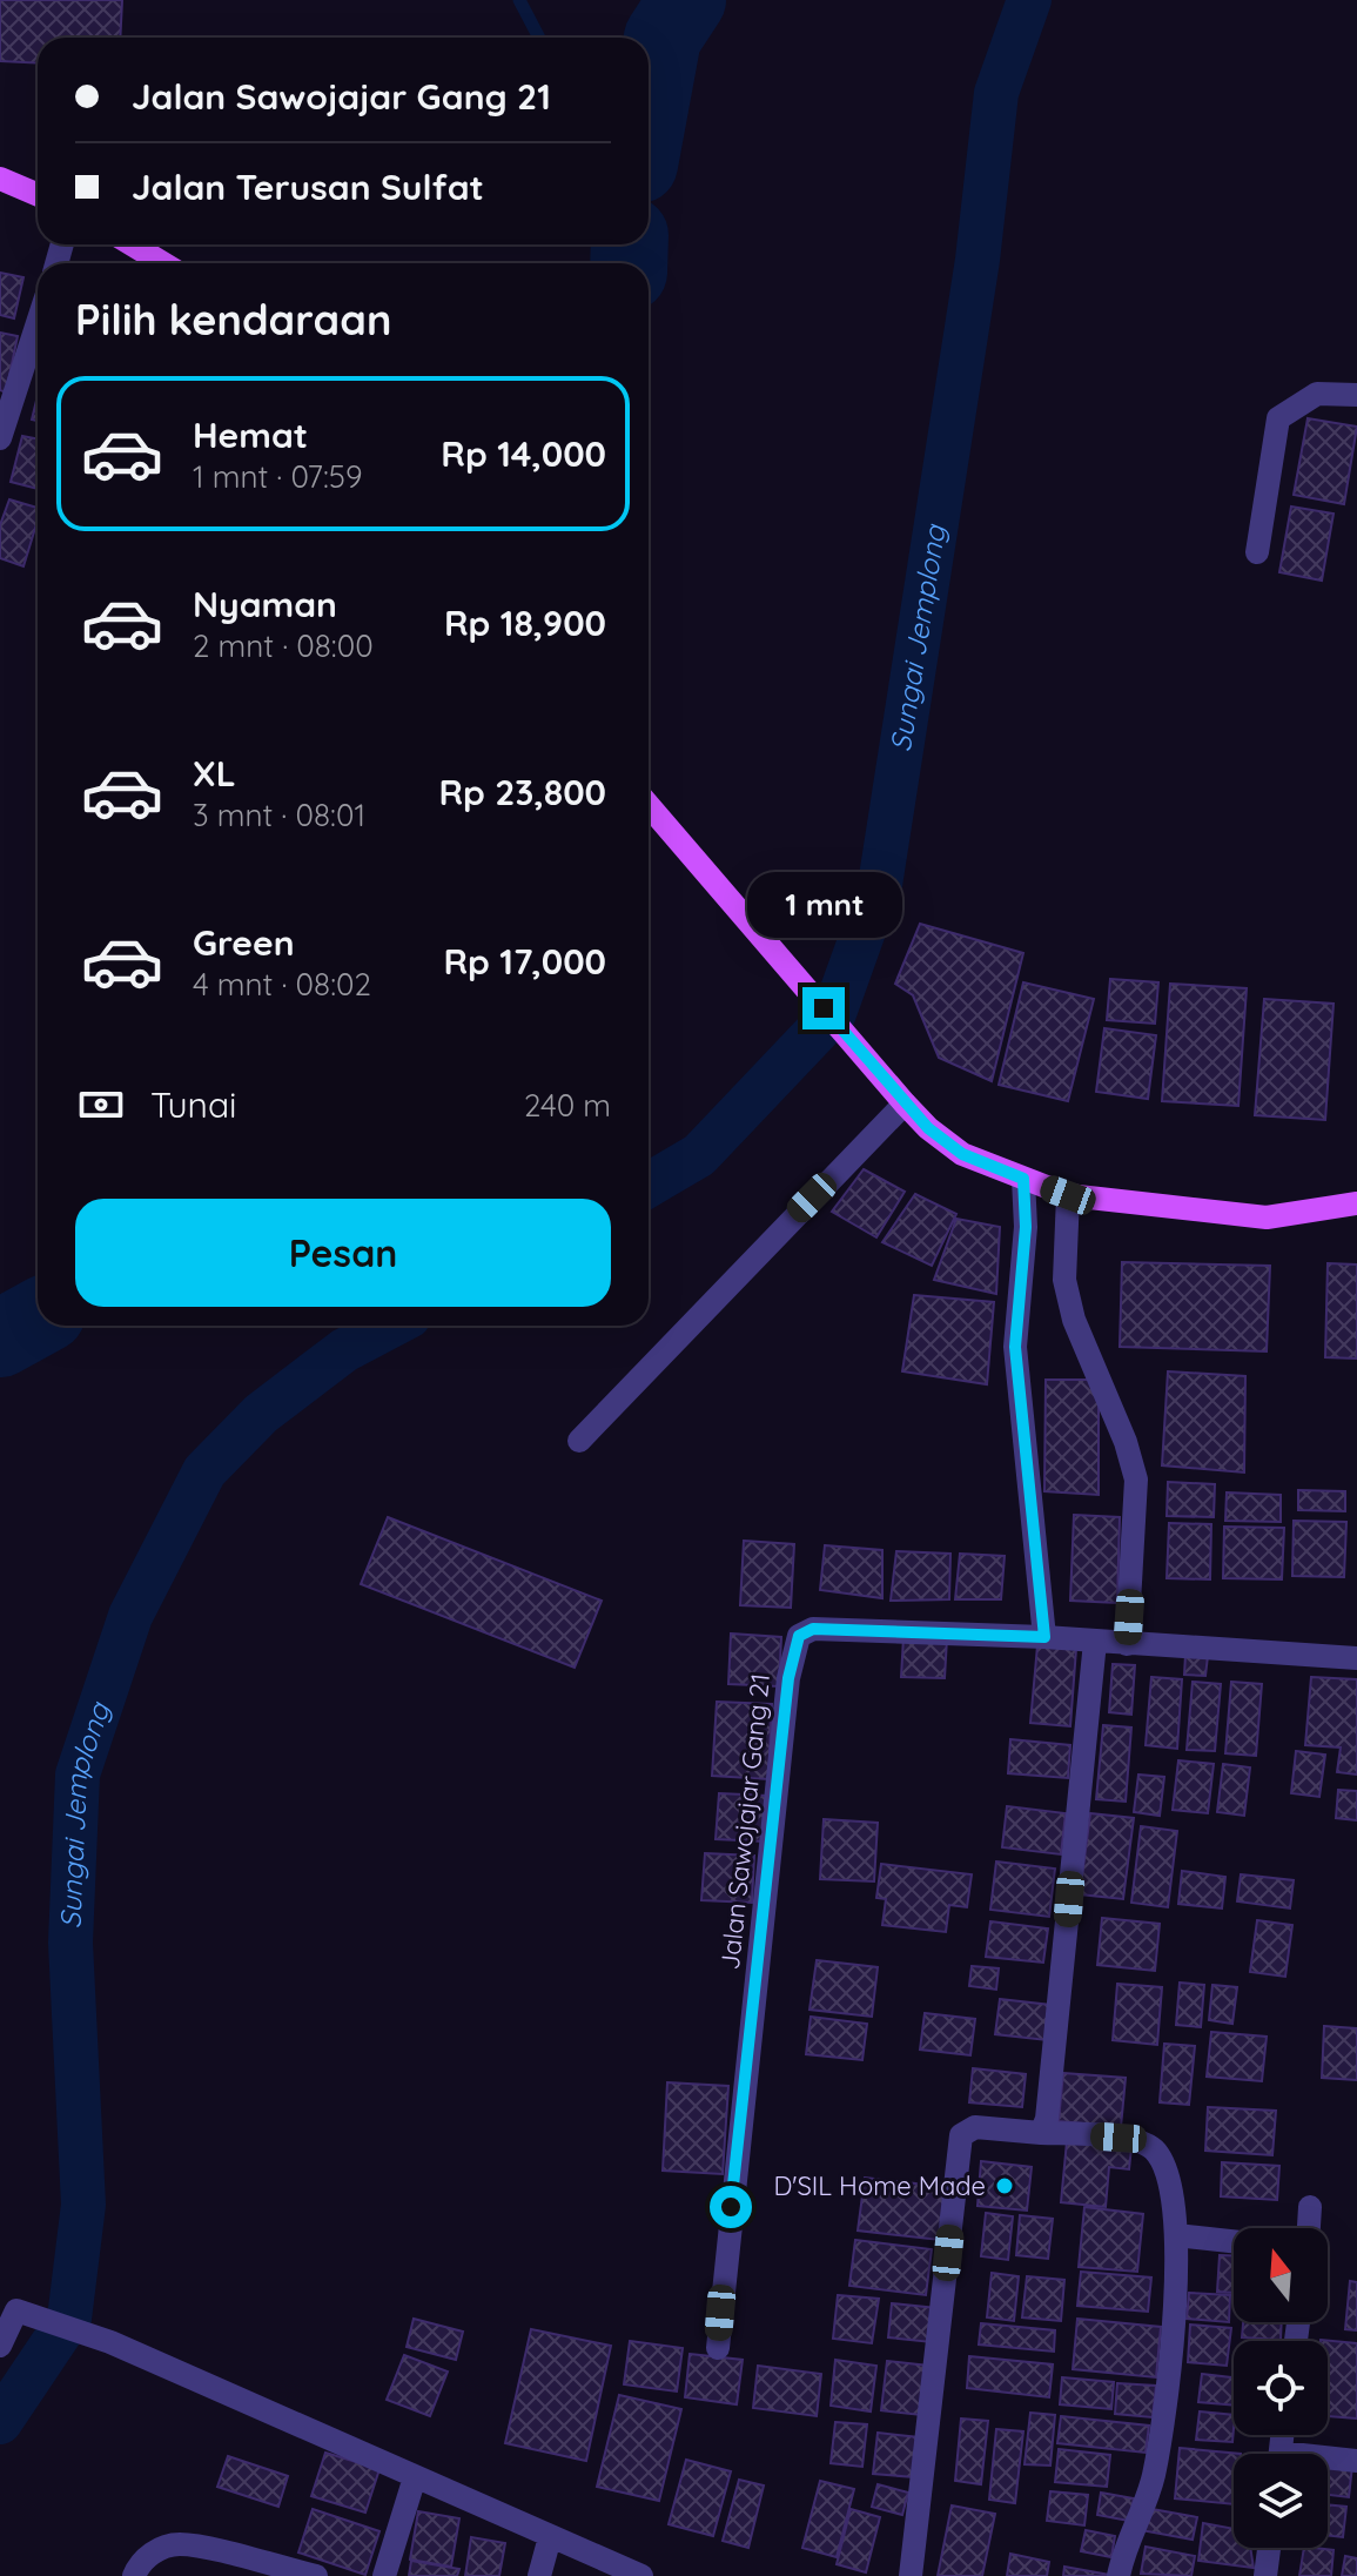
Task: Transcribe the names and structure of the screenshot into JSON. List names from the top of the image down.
{
  "streets": {
    "street": ["Jalan Sawojajar Gang 21"]
  },
  "water": ["Sungai Jemplong"],
  "places": ["D'SIL Home Made"],
  "north": "top",
  "page": {
    "banner": ["Jalan Sawojajar Gang 21", "Jalan Terusan Sulfat"],
    "heading": "Pilih kendaraan",
    "list": [
      {
        "name": "Hemat",
        "note": "1 mnt · 07:59",
        "value": "Rp 14,000"
      },
      {
        "name": "Nyaman",
        "note": "2 mnt · 08:00",
        "value": "Rp 18,900"
      },
      {
        "name": "XL",
        "note": "3 mnt · 08:01",
        "value": "Rp 23,800"
      },
      {
        "name": "Green",
        "note": "4 mnt · 08:02",
        "value": "Rp 17,000"
      }
    ],
    "bubble": "1 mnt",
    "pay": ["Tunai", "240 m"],
    "buttons": "Pesan"
  }
}
